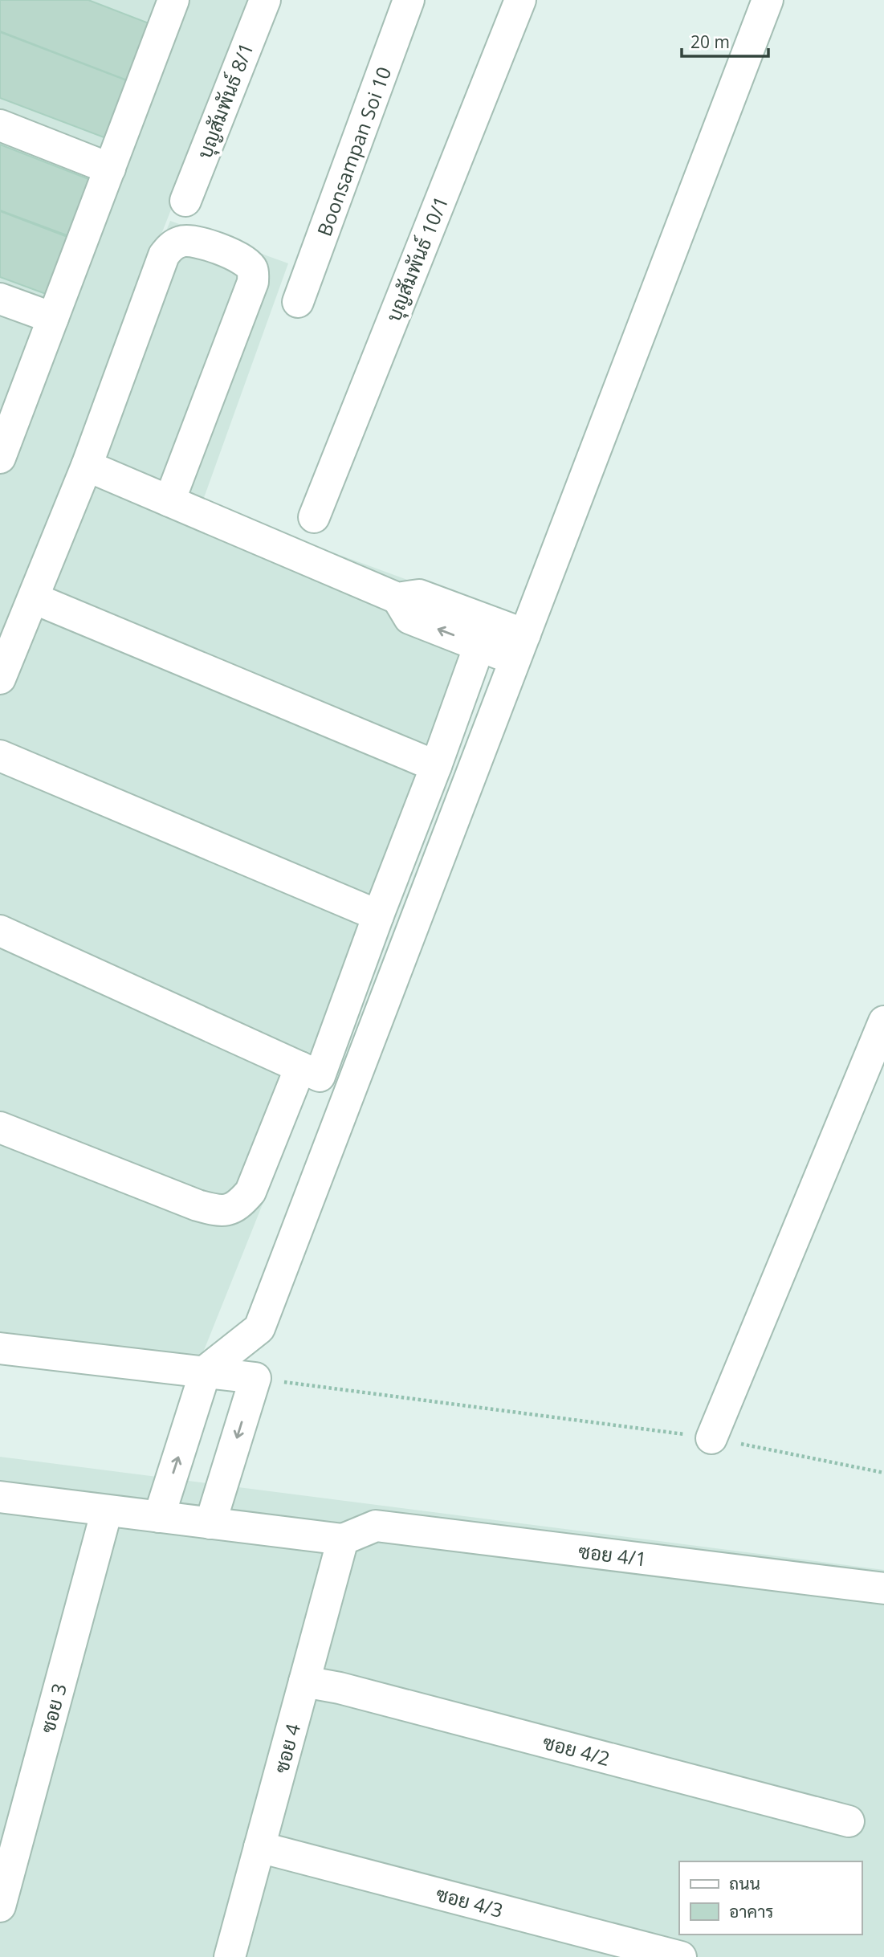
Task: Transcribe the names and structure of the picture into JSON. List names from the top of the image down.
{
  "streets": {
    "street": [
      "บุญสัมพันธ์ 8/1",
      "Boonsampan Soi 10",
      "บุญสัมพันธ์ 10/1",
      "ซอย 4/1",
      "ซอย 3",
      "ซอย 4",
      "ซอย 4/2",
      "ซอย 4/3"
    ]
  },
  "crossings": [
    ["ซอย 4/1", "ซอย 4"],
    ["ซอย 4", "ซอย 4/2"],
    ["ซอย 4", "ซอย 4/3"]
  ],
  "legend": ["ถนน", "อาคาร"],
  "scale_bar": "20 m"
}
